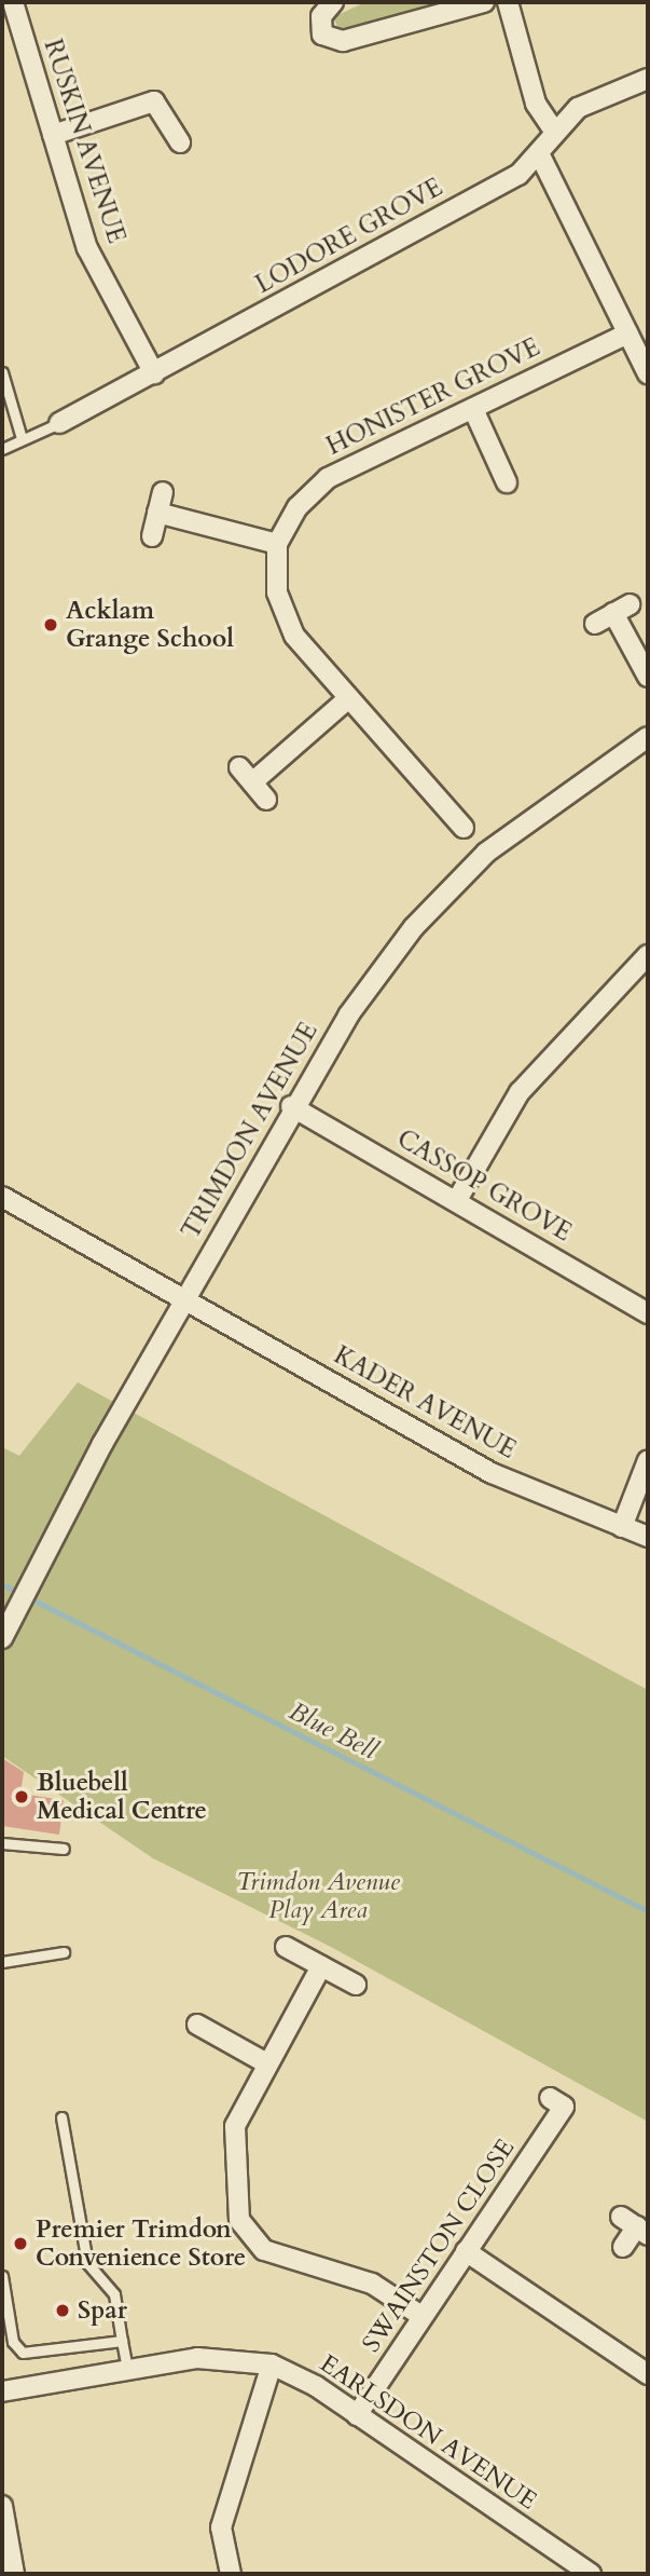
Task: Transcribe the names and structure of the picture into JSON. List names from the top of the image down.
{
  "streets": {
    "street": [
      "RUSKIN AVENUE",
      "LODORE GROVE",
      "HONISTER GROVE",
      "TRIMDON AVENUE",
      "CASSOP GROVE",
      "KADER AVENUE",
      "SWAINSTON CLOSE",
      "EARLSDON AVENUE"
    ]
  },
  "crossings": [
    ["RUSKIN AVENUE", "LODORE GROVE"],
    ["TRIMDON AVENUE", "CASSOP GROVE"],
    ["TRIMDON AVENUE", "KADER AVENUE"],
    ["SWAINSTON CLOSE", "EARLSDON AVENUE"]
  ],
  "water": ["Blue Bell"],
  "parks": ["Trimdon Avenue Play Area"],
  "places": [
    "Acklam Grange School",
    "Bluebell Medical Centre",
    "Premier Trimdon Convenience Store",
    "Spar"
  ]
}
